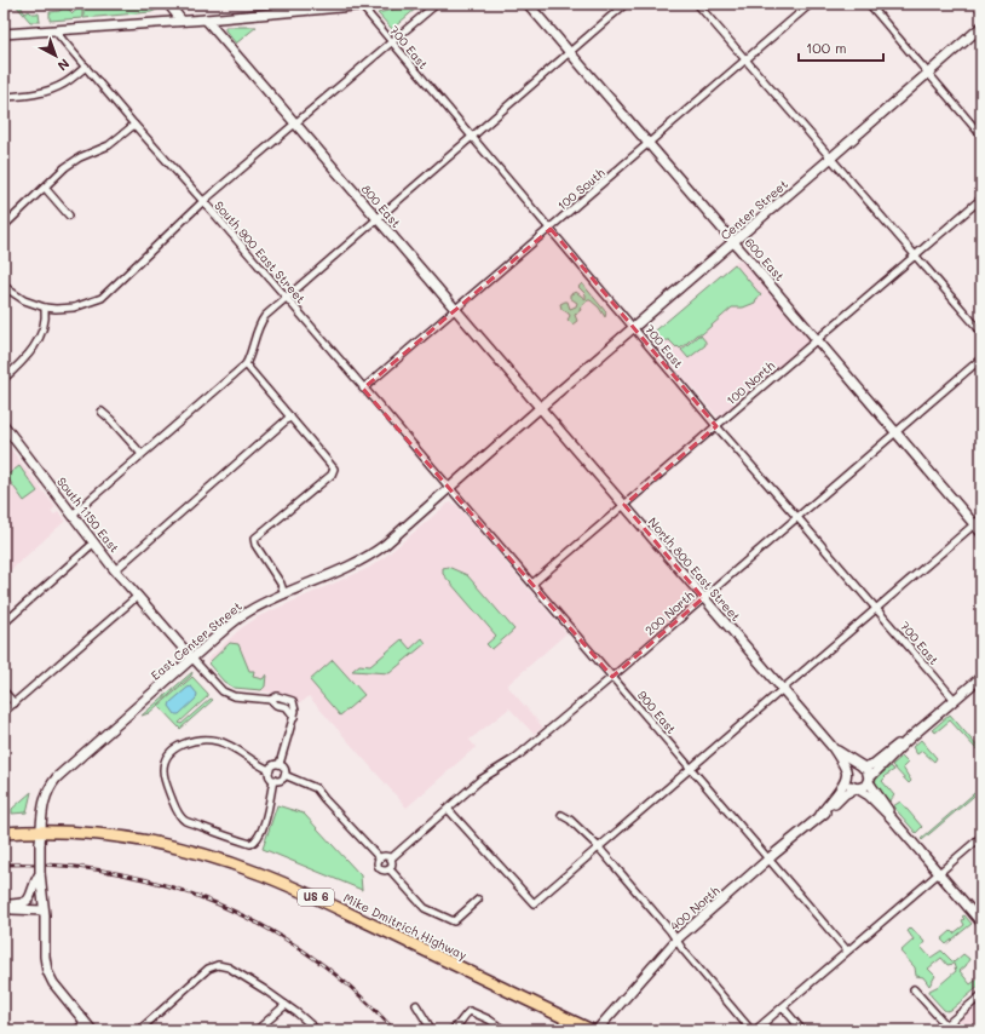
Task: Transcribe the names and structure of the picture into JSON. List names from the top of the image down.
{
  "streets": {
    "highway": ["US 6", "Mike Dmitrich Highway"],
    "street": [
      "700 East",
      "100 South",
      "800 East",
      "Center Street",
      "South 900 East Street",
      "600 East",
      "100 North",
      "South 1150 East",
      "North 800 East Street",
      "200 North",
      "East Center Street",
      "900 East",
      "400 North"
    ]
  },
  "crossings": [
    ["700 East", "100 South"],
    ["700 East", "Center Street"],
    ["700 East", "100 North"],
    ["700 East", "200 North"],
    ["100 South", "800 East"],
    ["100 South", "South 900 East Street"],
    ["100 South", "600 East"],
    ["800 East", "Center Street"],
    ["800 East", "North 800 East Street"],
    ["800 East", "East Center Street"],
    ["Center Street", "600 East"],
    ["Center Street", "North 800 East Street"],
    ["Center Street", "East Center Street"],
    ["South 900 East Street", "East Center Street"],
    ["South 900 East Street", "900 East"],
    ["600 East", "100 North"],
    ["600 East", "200 North"],
    ["100 North", "North 800 East Street"],
    ["100 North", "900 East"],
    ["South 1150 East", "East Center Street"],
    ["North 800 East Street", "200 North"],
    ["North 800 East Street", "East Center Street"],
    ["200 North", "900 East"],
    ["East Center Street", "900 East"],
    ["East Center Street", "Mike Dmitrich Highway"],
    ["900 East", "400 North"]
  ],
  "scale_bar": "100 m",
  "north": "bottom right"
}
